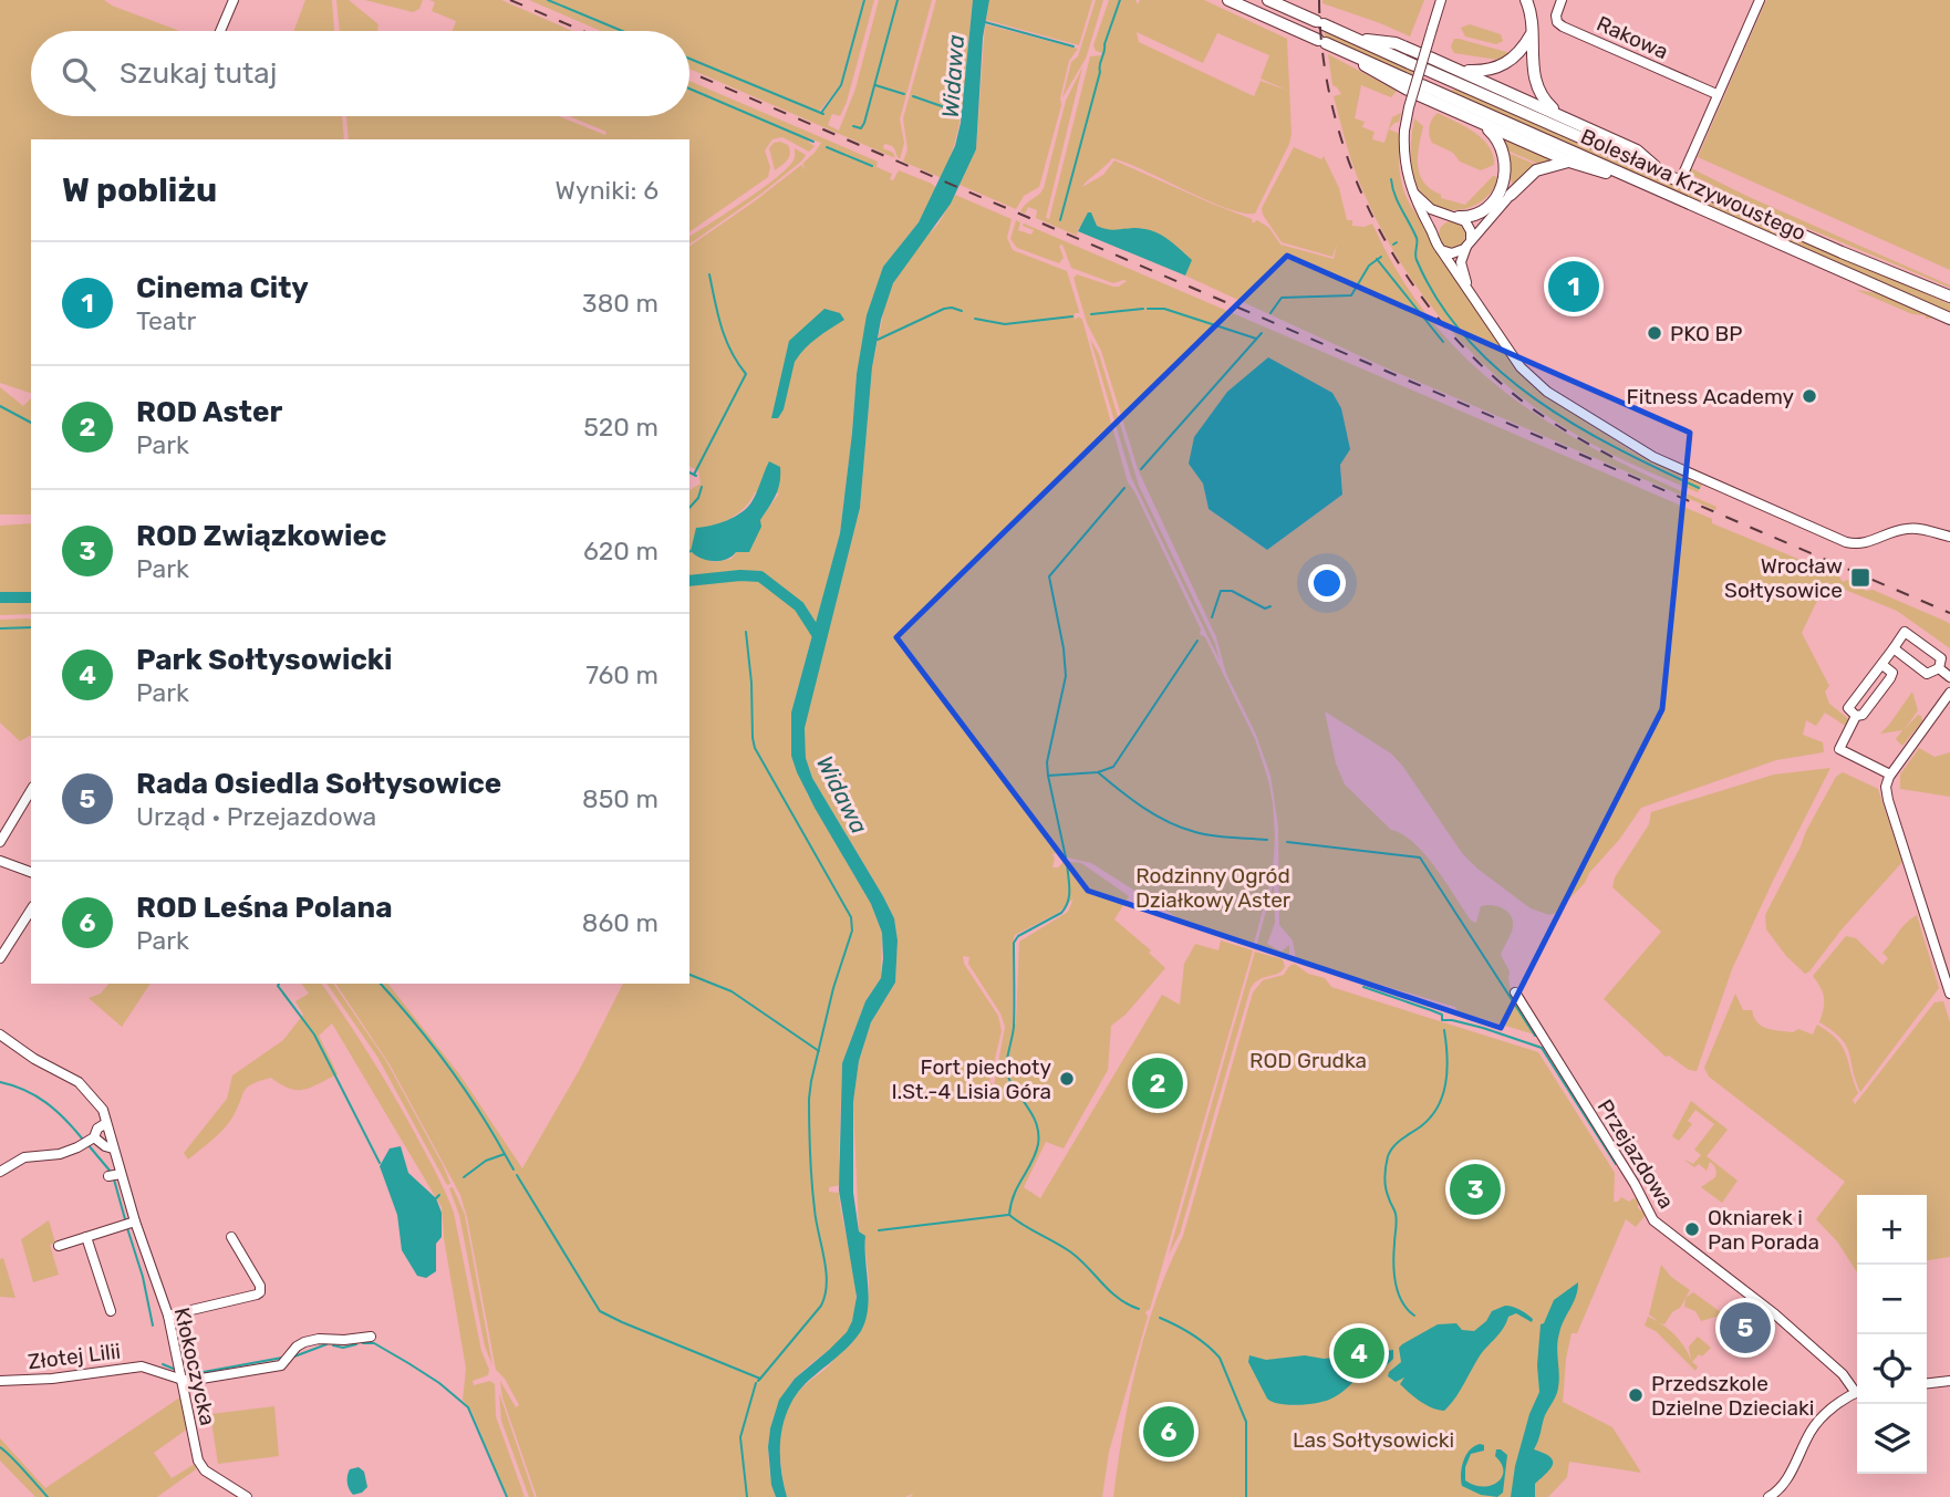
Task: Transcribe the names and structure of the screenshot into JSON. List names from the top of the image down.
{
  "streets": {
    "main road": ["Bolesława Krzywoustego"],
    "street": [
      "Rakowa",
      "Przejazdowa",
      "Złotej Lilii",
      "Kłokoczycka"
    ]
  },
  "crossings": [
    ["Złotej Lilii", "Kłokoczycka"]
  ],
  "water": ["Widawa"],
  "parks": ["Rodzinny Ogród Działkowy Aster", "ROD Grudka", "Las Sołtysowicki"],
  "places": {
    "other": [
      "PKO BP",
      "Fitness Academy",
      "Fort piechoty I.St.-4 Lisia Góra",
      "Okniarek i Pan Porada",
      "Przedszkole Dzielne Dzieciaki"
    ],
    "transit": ["Wrocław Sołtysowice"]
  },
  "page": {
    "search": "Szukaj tutaj",
    "heading": ["W pobliżu", "Wyniki: 6"],
    "list": [
      {
        "mark": "1",
        "name": "Cinema City",
        "note": "Teatr",
        "value": "380 m"
      },
      {
        "mark": "2",
        "name": "ROD Aster",
        "note": "Park",
        "value": "520 m"
      },
      {
        "mark": "3",
        "name": "ROD Związkowiec",
        "note": "Park",
        "value": "620 m"
      },
      {
        "mark": "4",
        "name": "Park Sołtysowicki",
        "note": "Park",
        "value": "760 m"
      },
      {
        "mark": "5",
        "name": "Rada Osiedla Sołtysowice",
        "note": "Urząd · Przejazdowa",
        "value": "850 m"
      },
      {
        "mark": "6",
        "name": "ROD Leśna Polana",
        "note": "Park",
        "value": "860 m"
      }
    ],
    "pins": [
      "1",
      "2",
      "3",
      "5",
      "4",
      "6"
    ],
    "map_buttons": ["+", "−"]
  }
}
